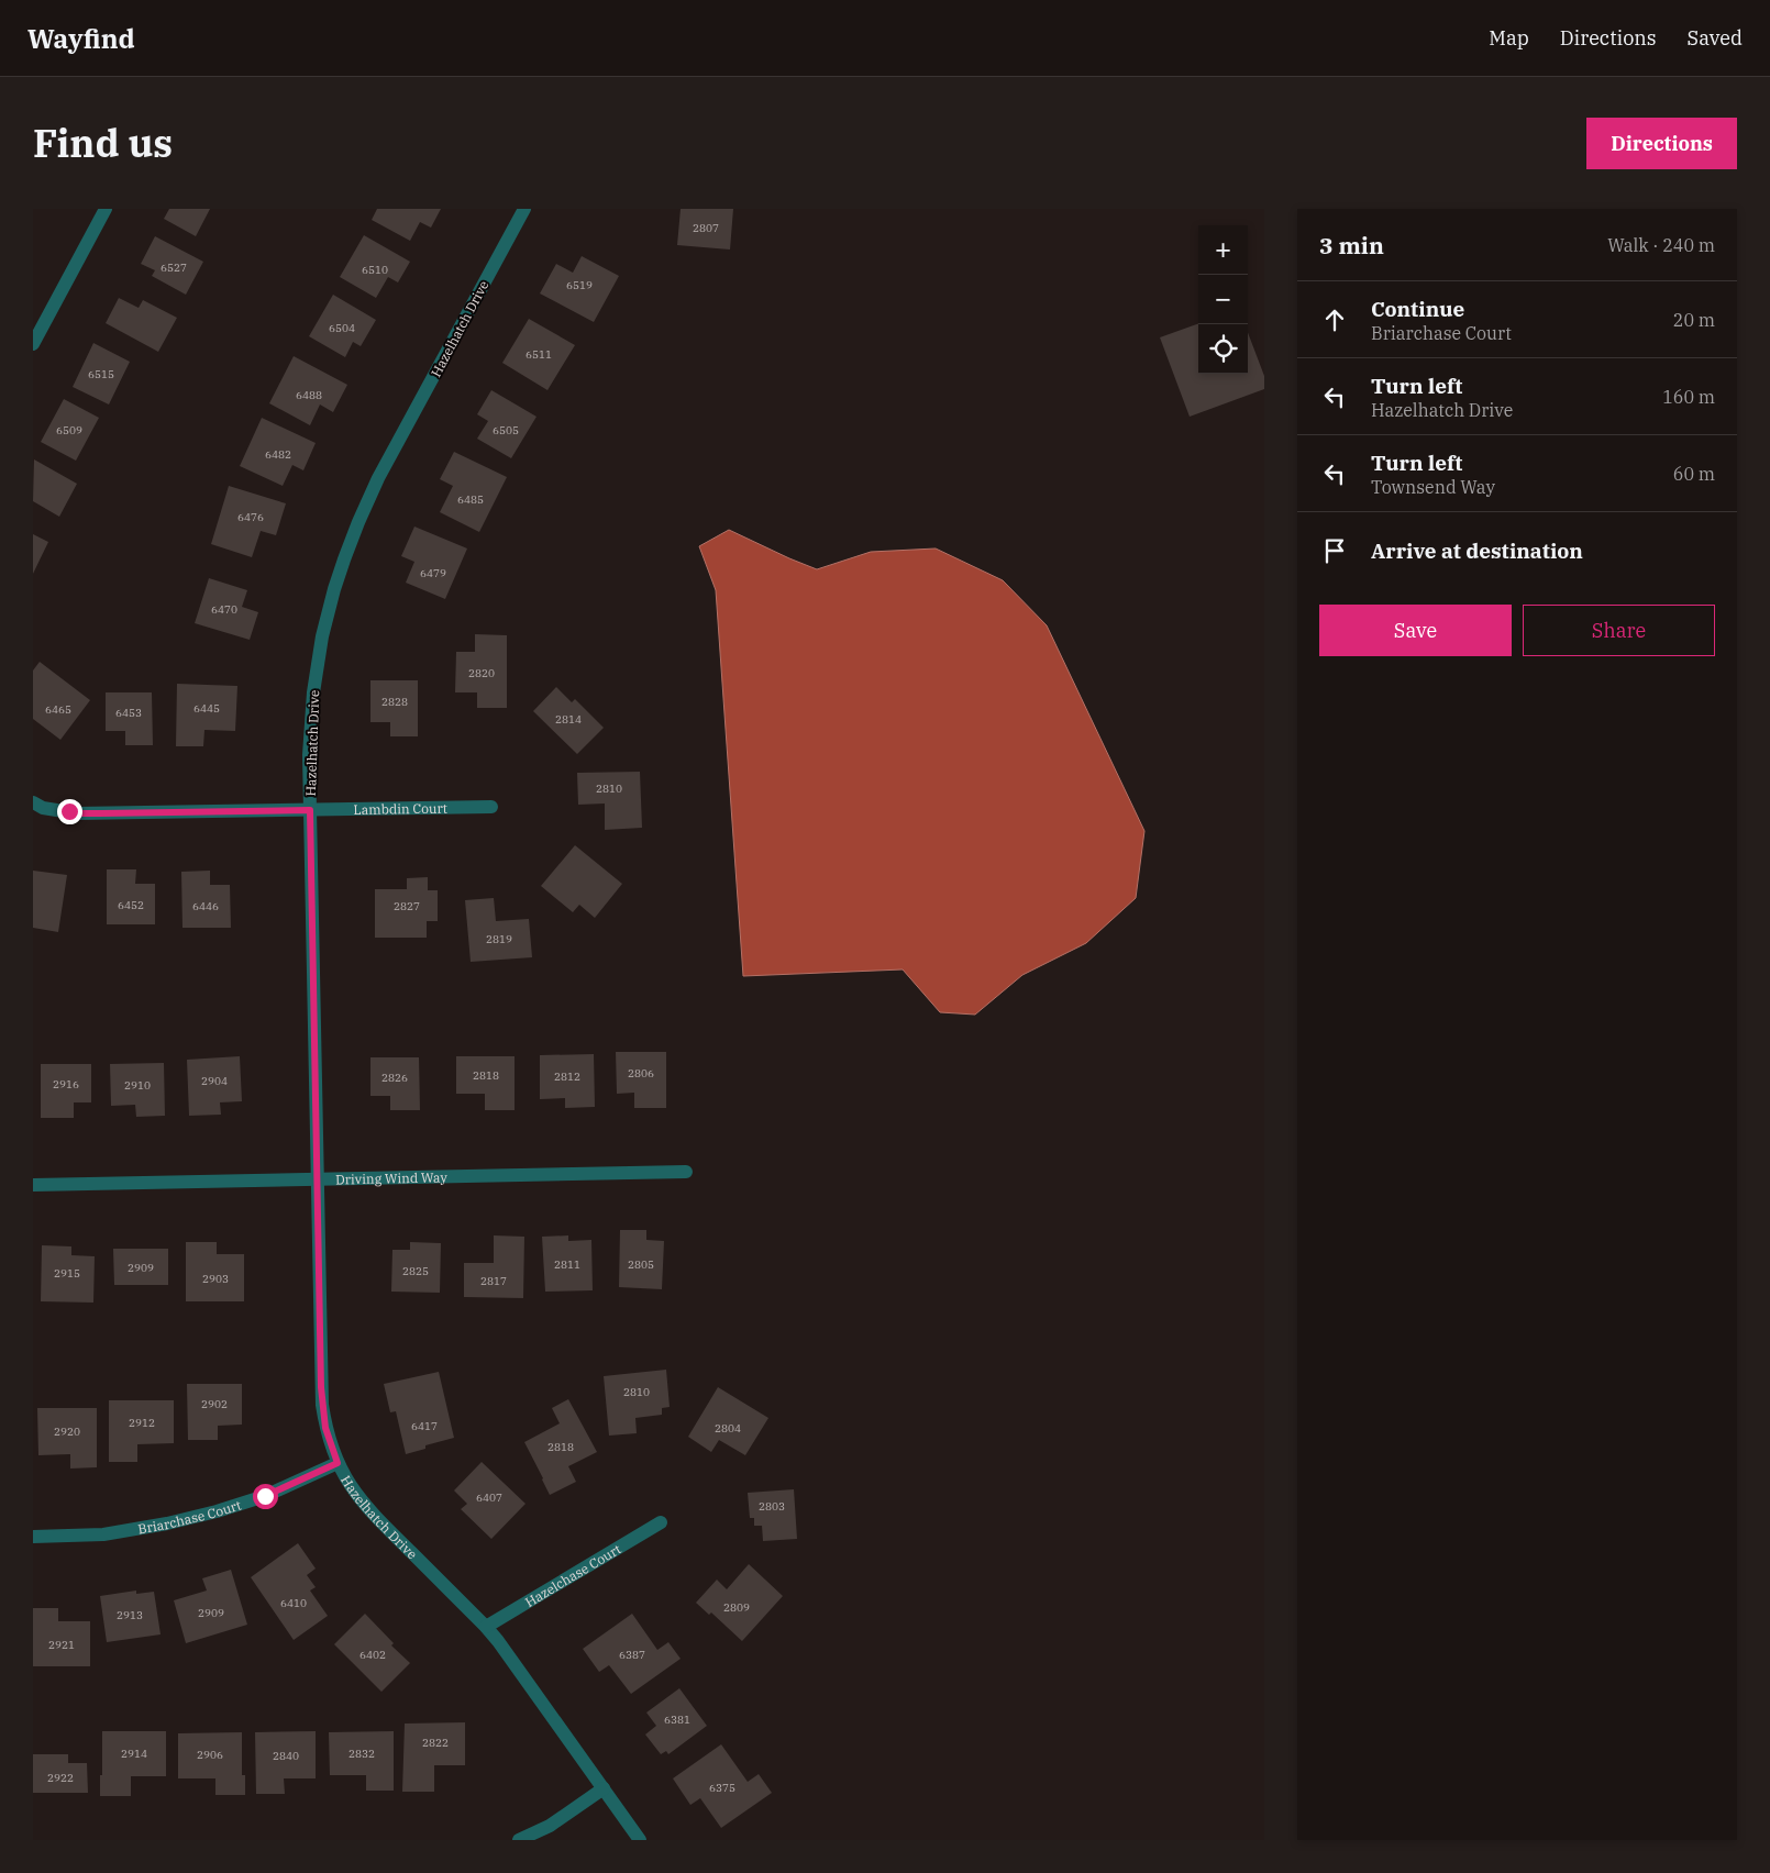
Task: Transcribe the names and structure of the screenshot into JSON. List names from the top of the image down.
{
  "streets": {
    "street": [
      "Hazelhatch Drive",
      "Lambdin Court",
      "Driving Wind Way",
      "Briarchase Court",
      "Hazelchase Court"
    ]
  },
  "crossings": [
    ["Hazelhatch Drive", "Lambdin Court"],
    ["Hazelhatch Drive", "Driving Wind Way"],
    ["Hazelhatch Drive", "Briarchase Court"],
    ["Hazelhatch Drive", "Hazelchase Court"]
  ],
  "house_numbers": [
    "2807",
    "6527",
    "6510",
    "6519",
    "6504",
    "6511",
    "6515",
    "6488",
    "6509",
    "6505",
    "6482",
    "6485",
    "6476",
    "6479",
    "6470",
    "2820",
    "2828",
    "6445",
    "6465",
    "6453",
    "2814",
    "2810",
    "6452",
    "6446",
    "2827",
    "2819",
    "2806",
    "2818",
    "2812",
    "2826",
    "2904",
    "2916",
    "2910",
    "2811",
    "2805",
    "2909",
    "2825",
    "2915",
    "2903",
    "2817",
    "2810",
    "2902",
    "2912",
    "6417",
    "2804",
    "2920",
    "2818",
    "6407",
    "2803",
    "6410",
    "2809",
    "2909",
    "2913",
    "2921",
    "6402",
    "6387",
    "6381",
    "2822",
    "2914",
    "2832",
    "2906",
    "2840",
    "2922",
    "6375"
  ],
  "page": {
    "header": "Wayfind",
    "nav": ["Map", "Directions", "Saved"],
    "title": "Find us",
    "buttons": [
      "Directions",
      ["Save", "Share"]
    ],
    "heading": ["3 min", "Walk · 240 m"],
    "map_buttons": ["+", "−"],
    "list": [
      ["Continue", "Briarchase Court", "20 m"],
      ["Turn left", "Hazelhatch Drive", "160 m"],
      ["Turn left", "Townsend Way", "60 m"],
      "Arrive at destination"
    ]
  }
}
